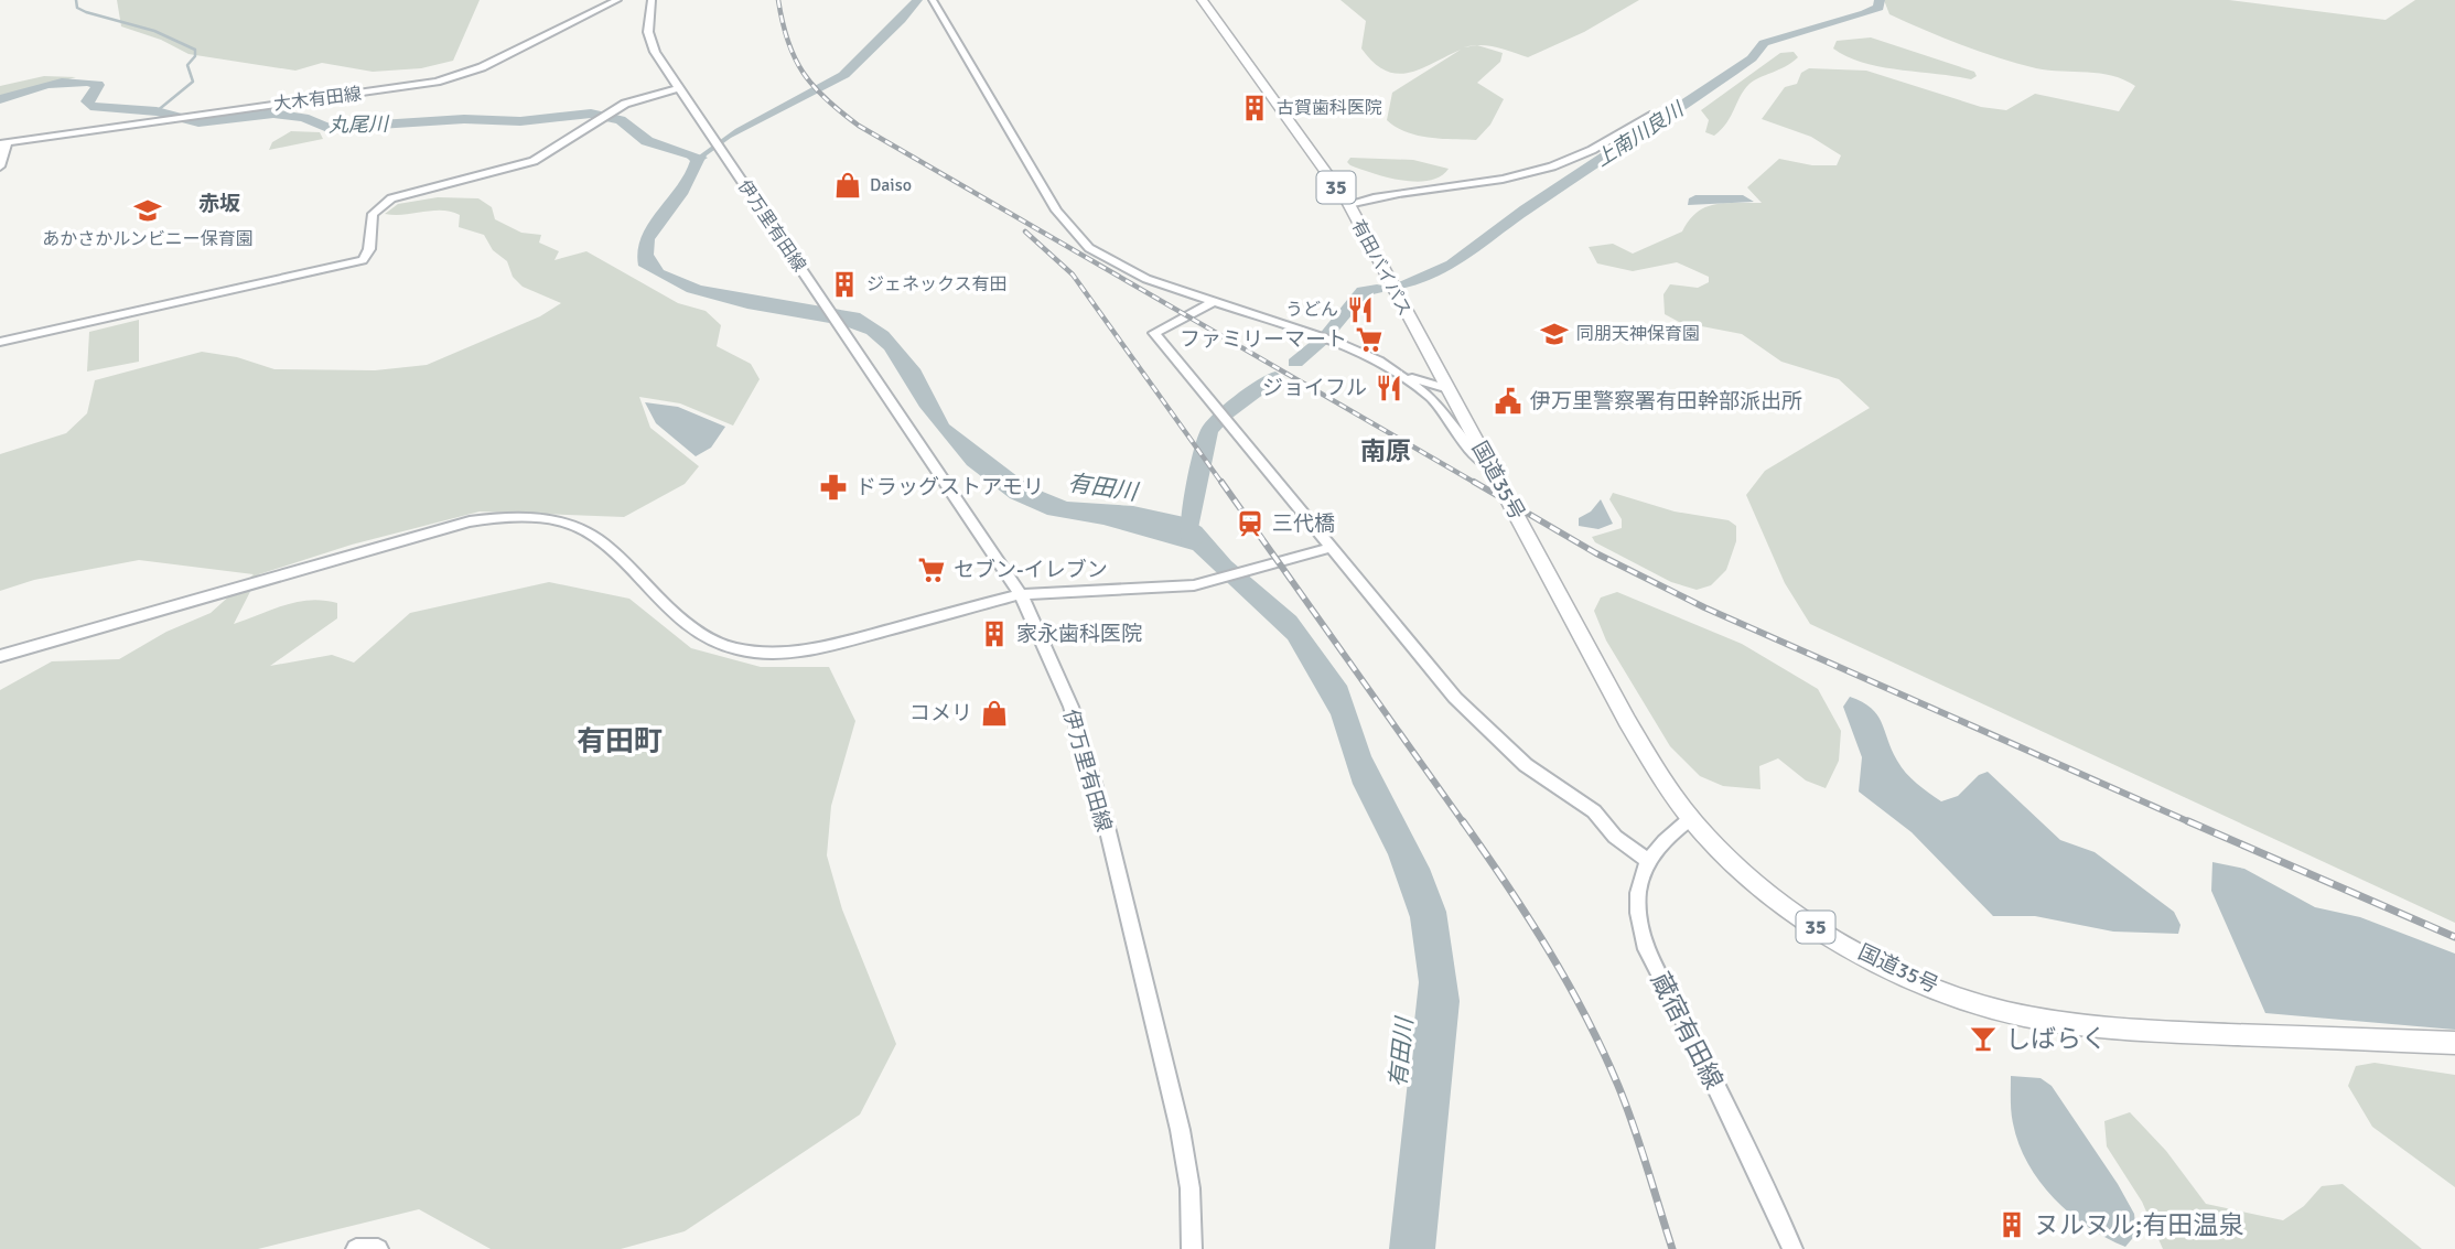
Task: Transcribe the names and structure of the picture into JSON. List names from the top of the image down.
{
  "streets": {
    "highway": ["35", "有田バイパス", "国道35号"],
    "street": ["大木有田線", "伊万里有田線", "蔵宿有田線"]
  },
  "crossings": [
    ["有田バイパス", "国道35号"],
    ["国道35号", "蔵宿有田線"]
  ],
  "districts": ["赤坂", "南原", "有田町"],
  "water": ["丸尾川", "上南川良川", "有田川"],
  "places": {
    "building": [
      "古賀歯科医院",
      "ジェネックス有田",
      "家永歯科医院",
      "ヌルヌル;有田温泉"
    ],
    "shop": ["Daiso", "コメリ"],
    "school or university": ["あかさかルンビニー保育園", "同朋天神保育園"],
    "restaurant": ["うどん", "ジョイフル"],
    "supermarket": ["ファミリーマート", "セブン-イレブン"],
    "public building": ["伊万里警察署有田幹部派出所"],
    "pharmacy": ["ドラッグストアモリ"],
    "station": ["三代橋"],
    "bar": ["しばらく"]
  }
}
